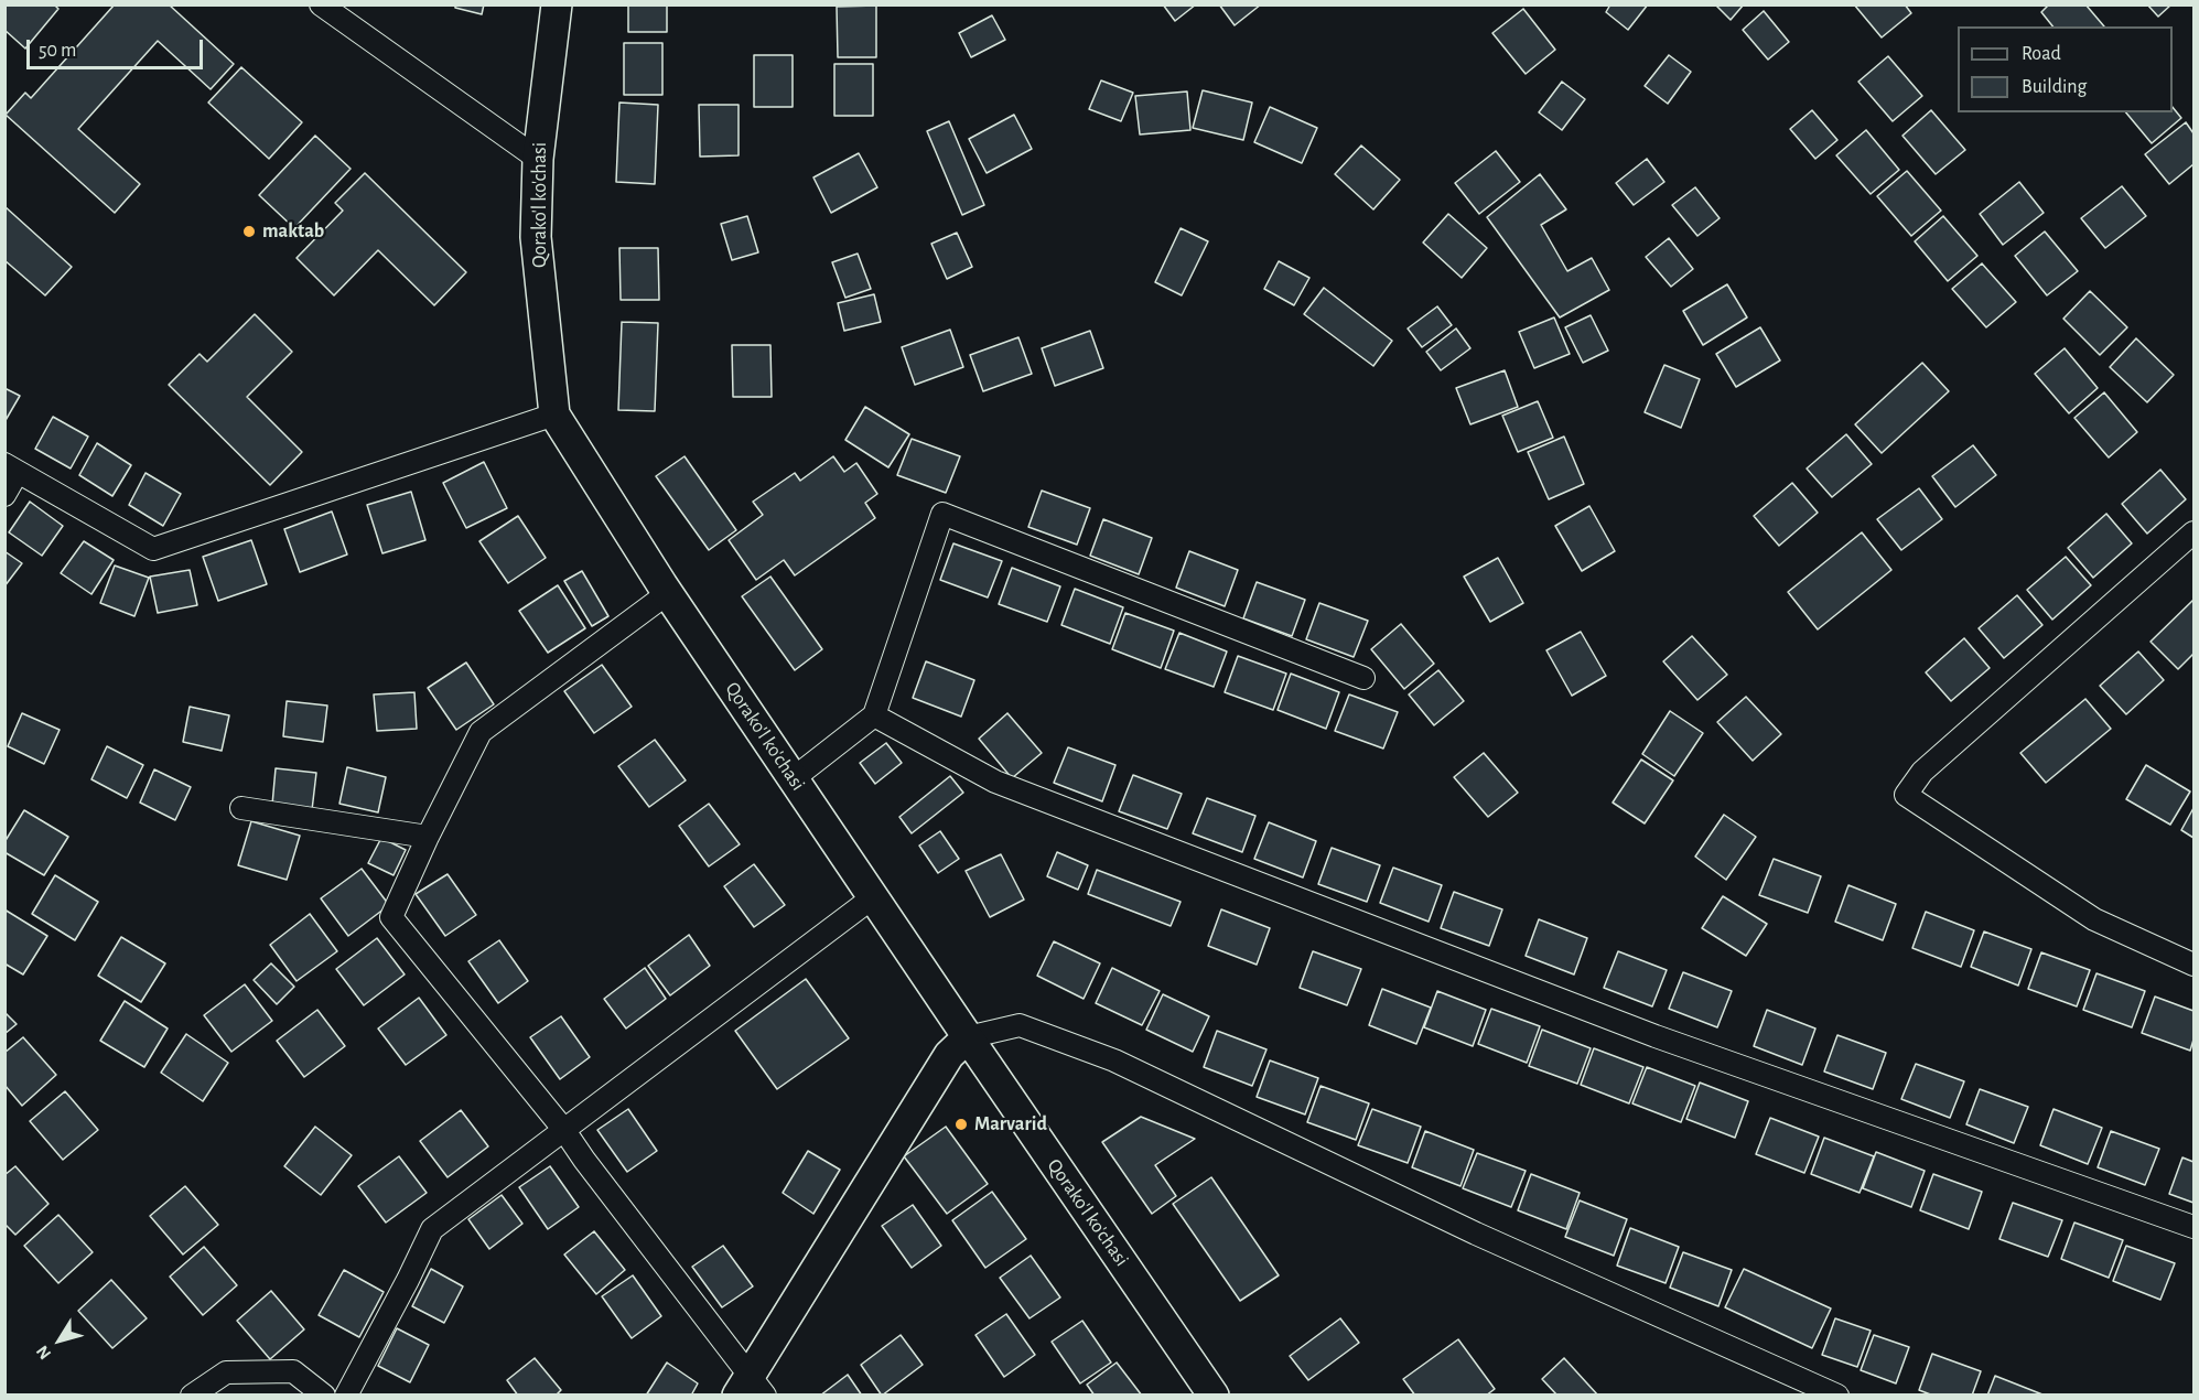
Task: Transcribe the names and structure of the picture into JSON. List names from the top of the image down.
{
  "streets": {
    "street": ["Qorako'l ko'chasi"]
  },
  "places": ["maktab", "Marvarid"],
  "legend": ["Road", "Building"],
  "scale_bar": "50 m",
  "north": "bottom left"
}
